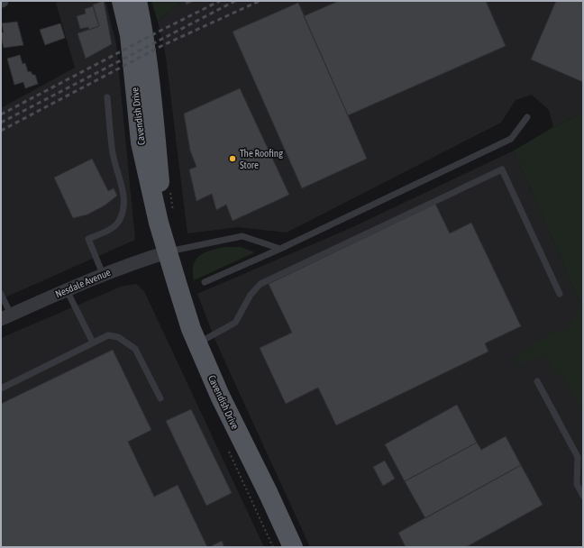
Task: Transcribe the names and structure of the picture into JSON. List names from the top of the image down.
{
  "streets": {
    "main road": ["Cavendish Drive"],
    "street": ["Nesdale Avenue"]
  },
  "crossings": [
    ["Cavendish Drive", "Nesdale Avenue"]
  ],
  "places": ["The Roofing Store"]
}
